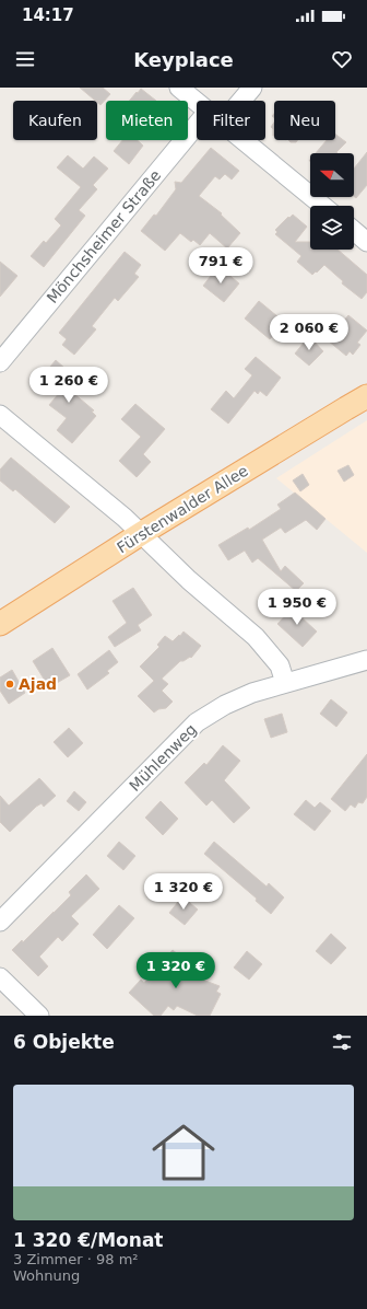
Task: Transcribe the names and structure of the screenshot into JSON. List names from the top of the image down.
{
  "streets": {
    "main road": ["Fürstenwalder Allee"],
    "street": ["Mönchsheimer Straße", "Mühlenweg"]
  },
  "places": ["Ajad"],
  "north": "left",
  "page": {
    "status": "14:17",
    "header": "Keyplace",
    "chip": [
      "Kaufen",
      "Mieten",
      "Filter",
      "Neu"
    ],
    "price": [
      "791 €",
      "2 060 €",
      "1 260 €",
      "1 950 €",
      "1 320 €",
      "1 320 €"
    ],
    "heading": "6 Objekte",
    "list": [
      {
        "name": "1 320 €/Monat",
        "note": "3 Zimmer · 98 m² · Wohnung"
      }
    ]
  }
}
